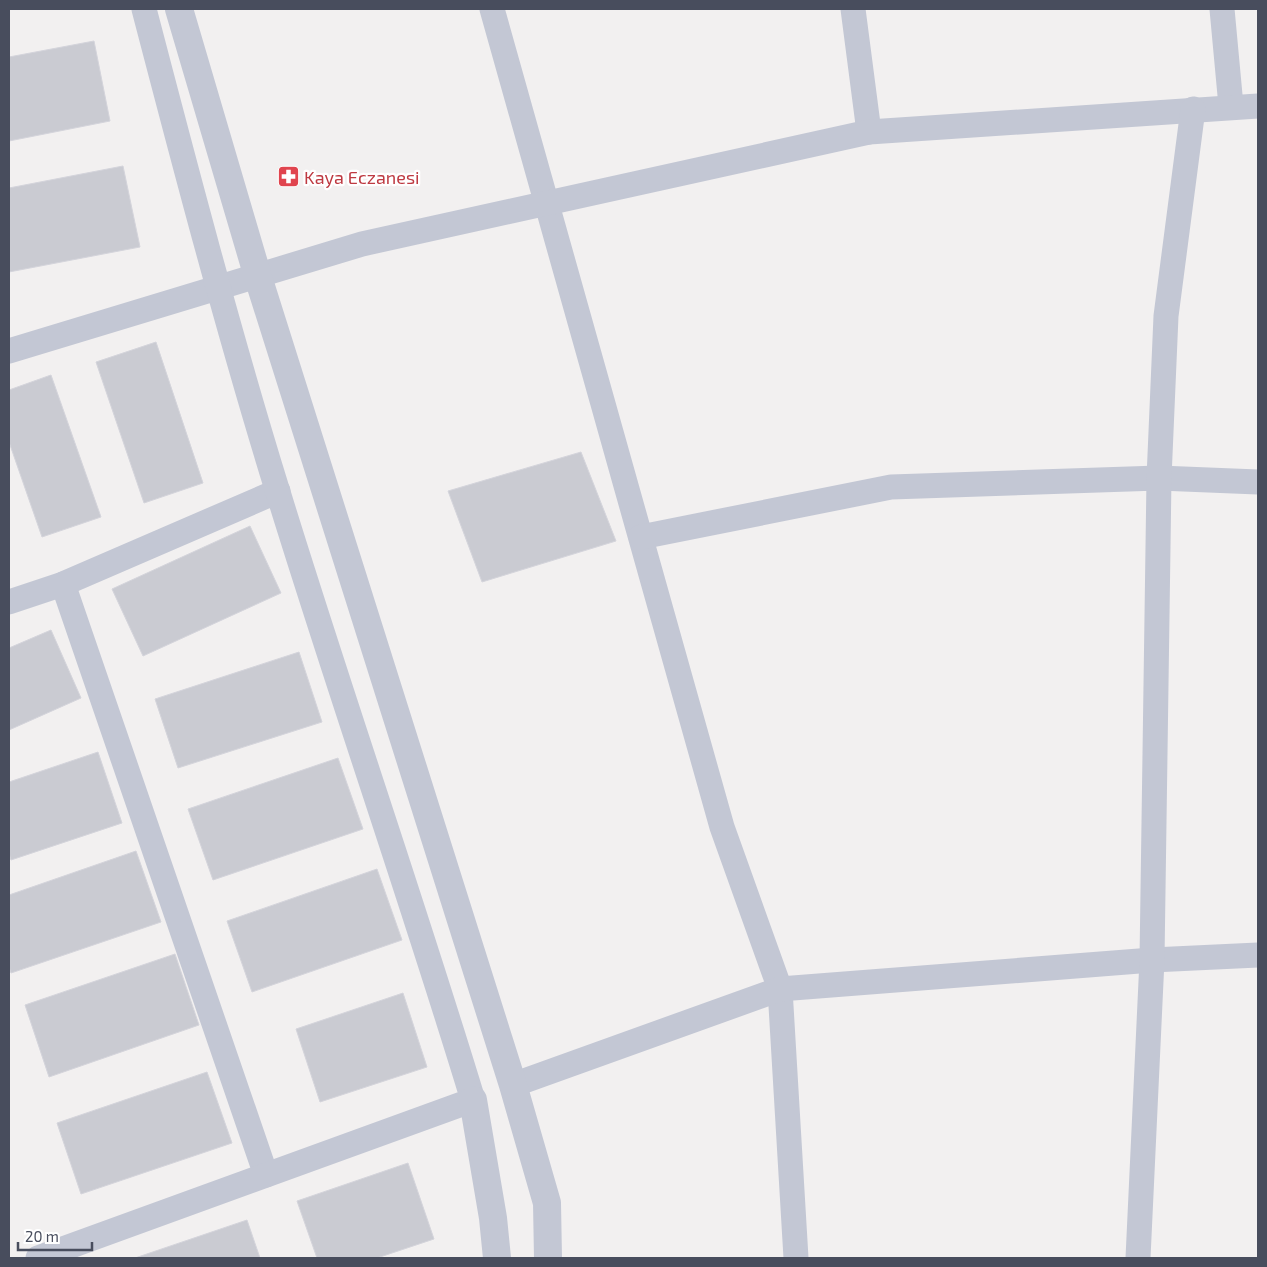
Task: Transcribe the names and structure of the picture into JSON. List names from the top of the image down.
{
  "places": {
    "pharmacy": ["Kaya Eczanesi"]
  },
  "scale_bar": "20 m"
}
